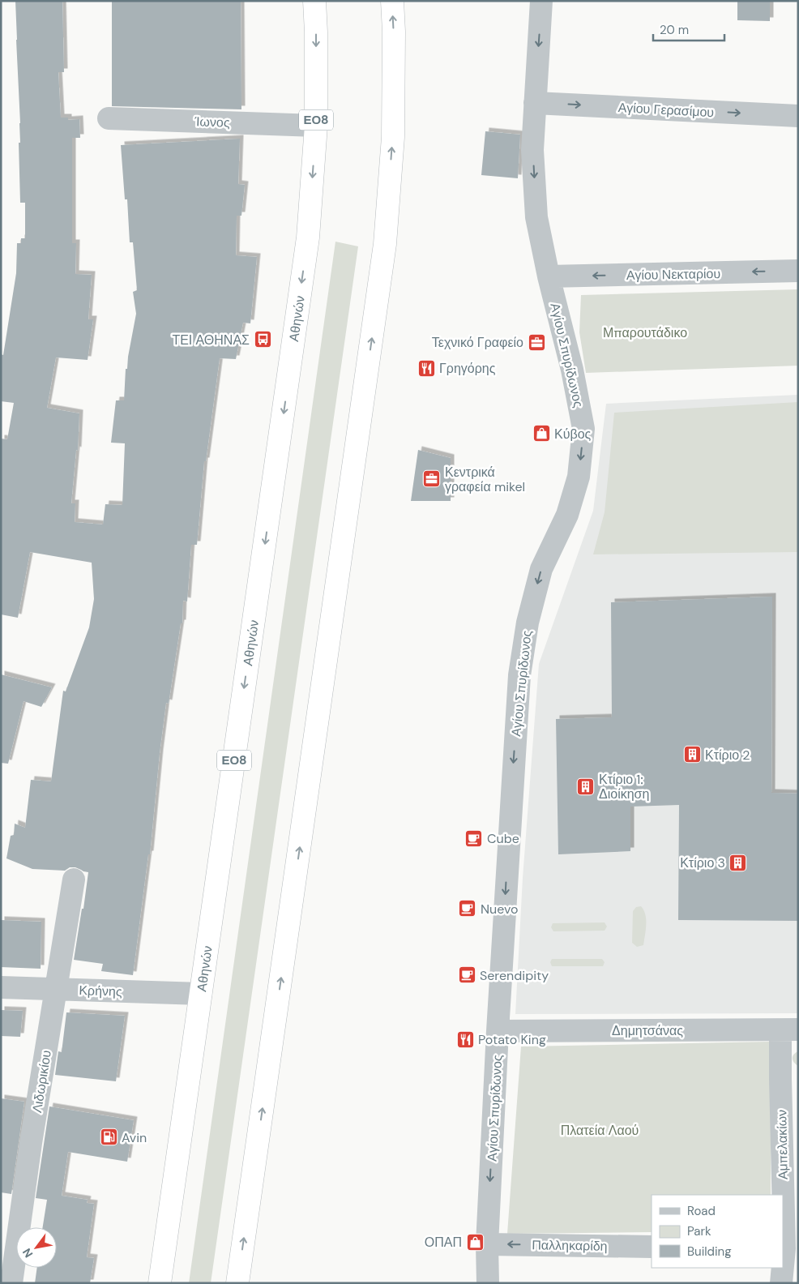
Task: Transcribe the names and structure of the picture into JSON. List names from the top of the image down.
{
  "streets": {
    "highway": ["ΕΟ8", "Αθηνών"],
    "street": [
      "Αγίου Γερασίμου",
      "Ίωνος",
      "Αγίου Νεκταρίου",
      "Αγίου Σπυρίδωνος",
      "Κρήνης",
      "Δημητσάνας",
      "Λιδωρικίου",
      "Αμπελακίων",
      "Παλληκαρίδη"
    ]
  },
  "crossings": [
    ["Αγίου Γερασίμου", "Αγίου Σπυρίδωνος"],
    ["Ίωνος", "Αθηνών"],
    ["Αγίου Νεκταρίου", "Αγίου Σπυρίδωνος"],
    ["Αθηνών", "Κρήνης"],
    ["Αγίου Σπυρίδωνος", "Δημητσάνας"],
    ["Αγίου Σπυρίδωνος", "Παλληκαρίδη"],
    ["Κρήνης", "Λιδωρικίου"],
    ["Δημητσάνας", "Αμπελακίων"]
  ],
  "one_way": [
    "Αγίου Γερασίμου",
    "Αγίου Νεκταρίου",
    "Αγίου Σπυρίδωνος",
    "Παλληκαρίδη"
  ],
  "parks": ["Μπαρουτάδικο", "Πλατεία Λαού"],
  "places": {
    "bus stop": ["ΤΕΙ ΑΘΗΝΑΣ"],
    "office": ["Τεχνικό Γραφείο", "Κεντρικά γραφεία mikel"],
    "restaurant": ["Γρηγόρης", "Potato King"],
    "shop": ["Κύβος", "ΟΠΑΠ"],
    "building": ["Κτίριο 2", "Κτίριο 1: Διοίκηση", "Κτίριο 3"],
    "cafe": ["Cube", "Nuevo", "Serendipity"],
    "fuel station": ["Avin"]
  },
  "legend": ["Road", "Park", "Building"],
  "scale_bar": "20 m",
  "north": "bottom left"
}
